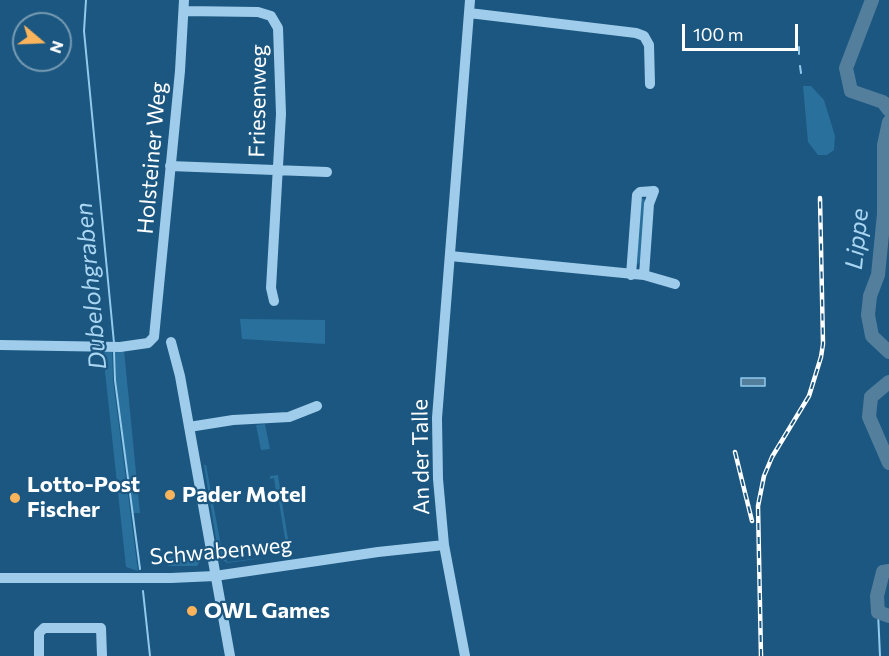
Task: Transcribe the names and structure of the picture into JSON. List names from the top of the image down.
{
  "streets": {
    "street": [
      "Friesenweg",
      "Holsteiner Weg",
      "An der Talle",
      "Schwabenweg"
    ]
  },
  "crossings": [
    ["Friesenweg", "Holsteiner Weg"],
    ["An der Talle", "Schwabenweg"]
  ],
  "water": ["Lippe", "Dubelohgraben"],
  "places": ["Pader Motel", "Lotto-Post Fischer", "OWL Games"],
  "scale_bar": "100 m",
  "north": "right"
}
